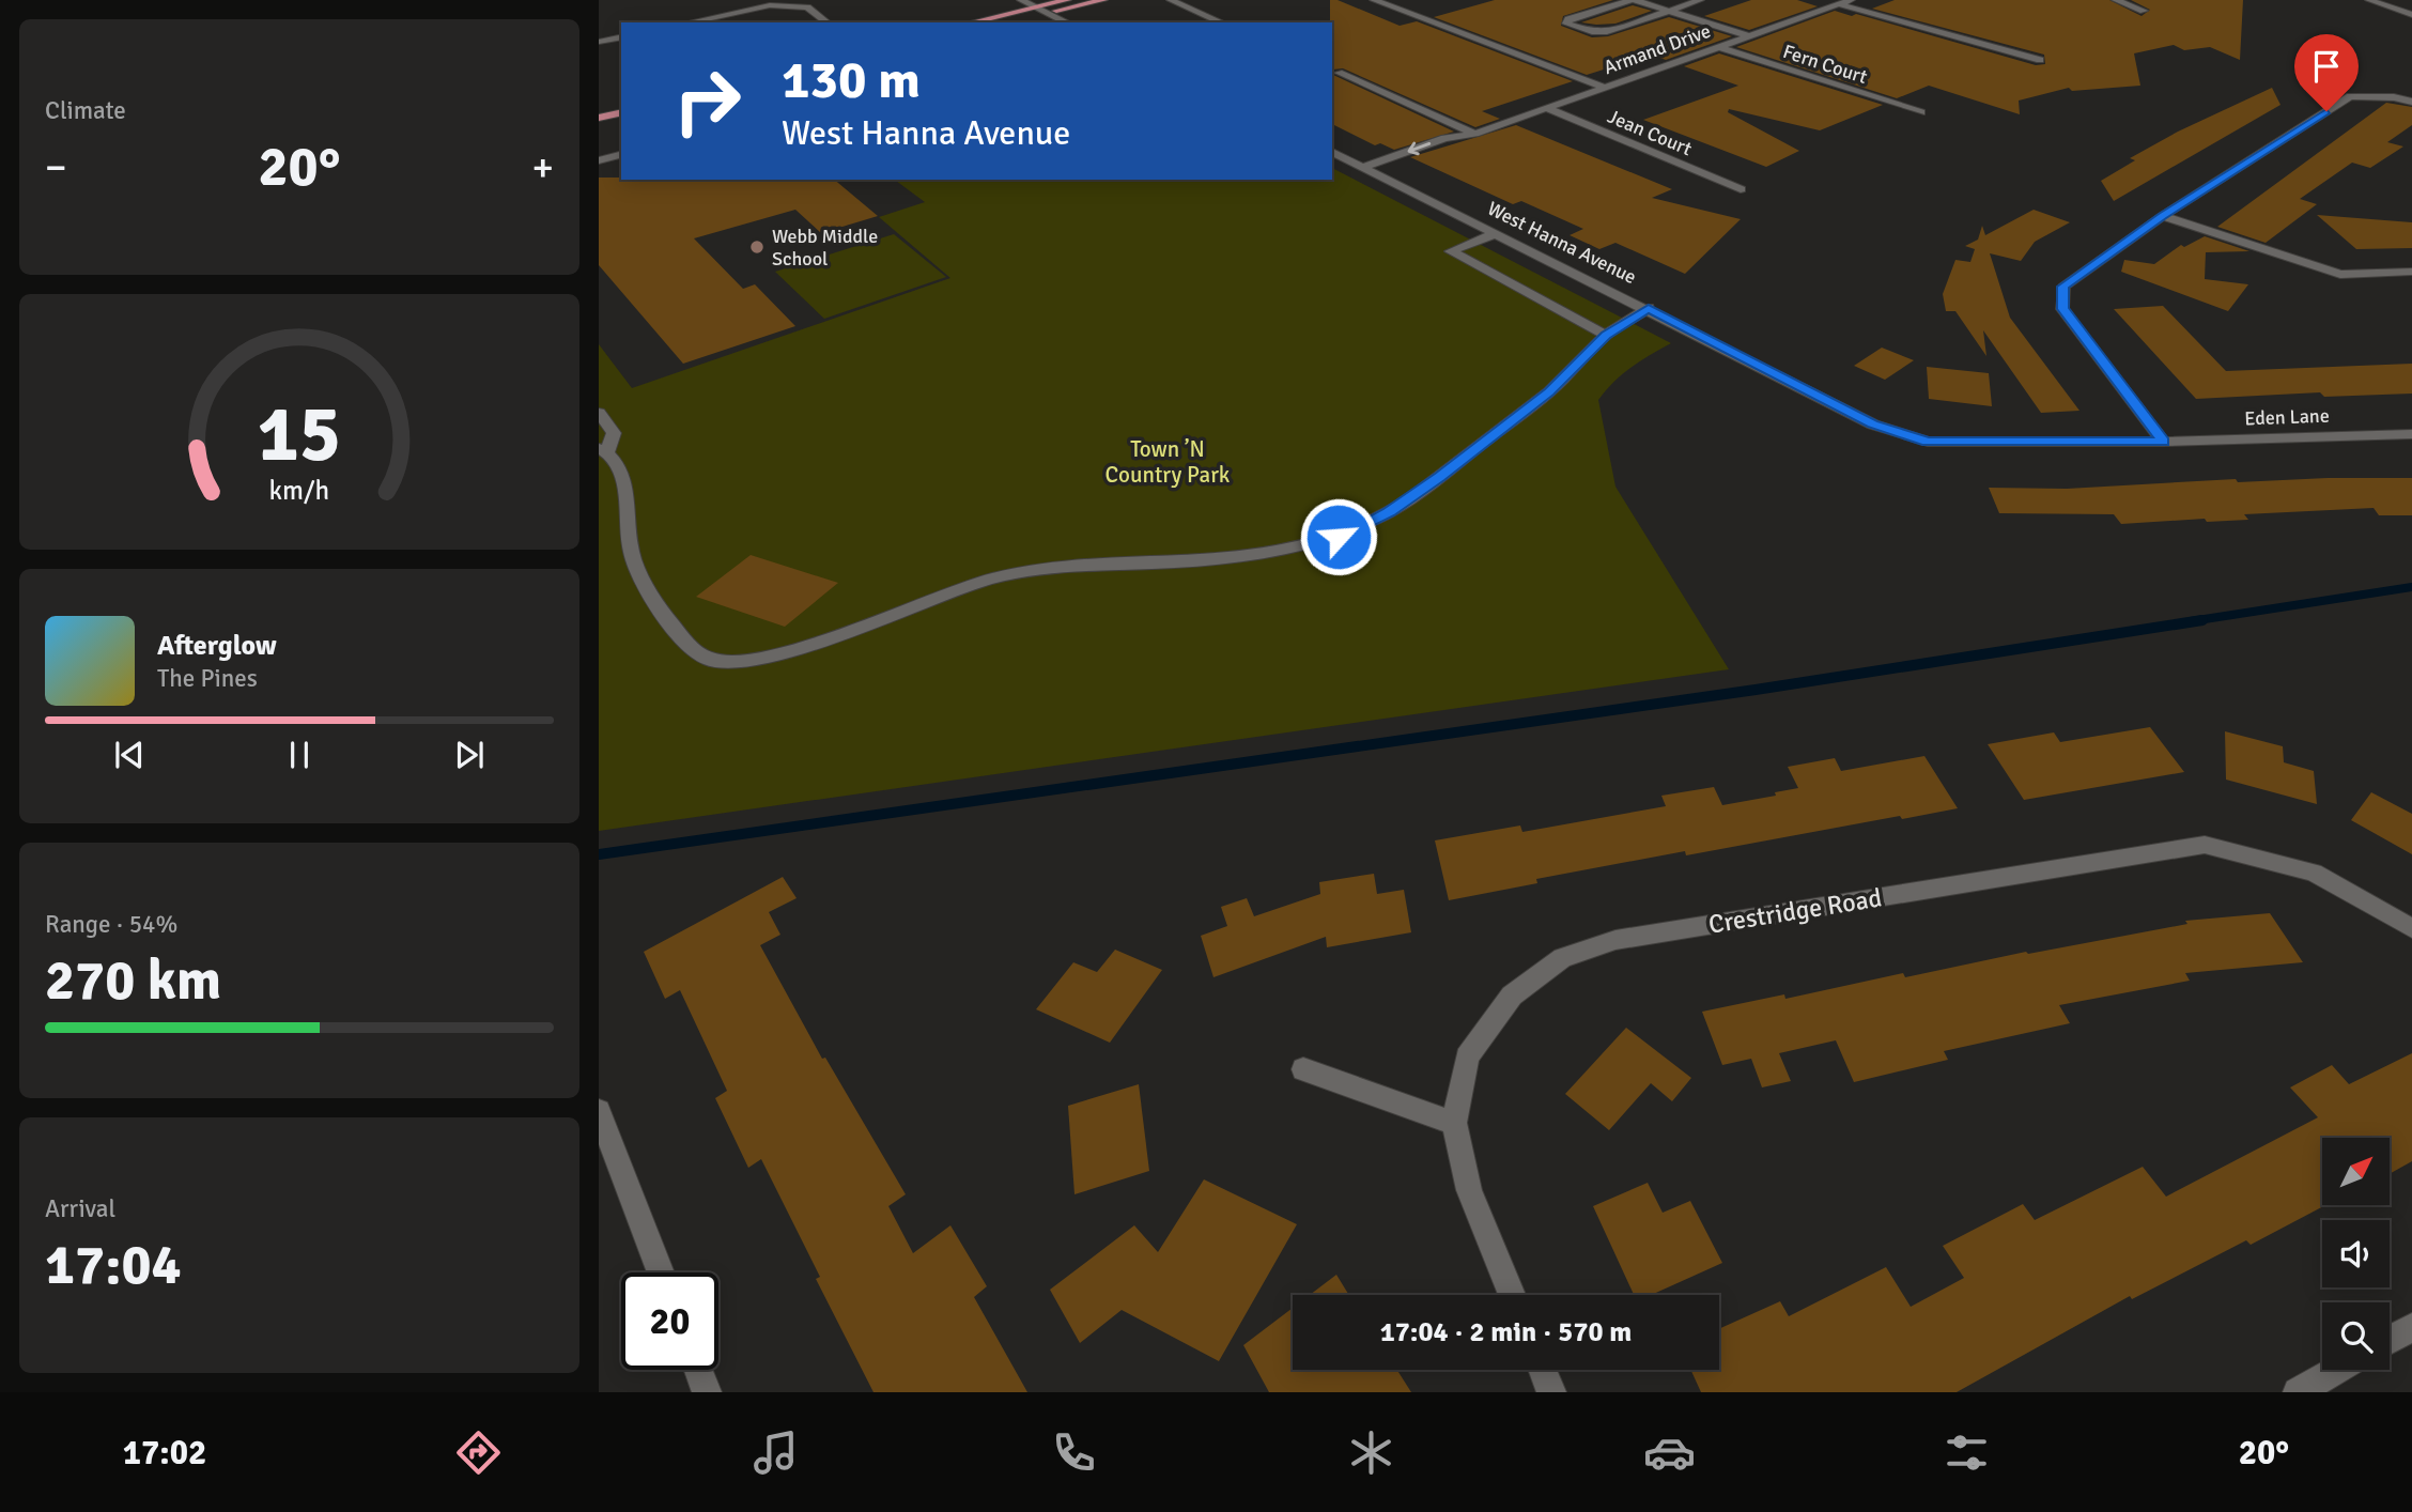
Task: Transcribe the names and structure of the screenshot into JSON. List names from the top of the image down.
{
  "streets": {
    "street": [
      "Armand Drive",
      "Fern Court",
      "Jean Court",
      "West Hanna Avenue",
      "Eden Lane",
      "Crestridge Road"
    ]
  },
  "crossings": [
    ["Armand Drive", "Fern Court"],
    ["Armand Drive", "Jean Court"],
    ["Armand Drive", "West Hanna Avenue"],
    ["West Hanna Avenue", "Eden Lane"]
  ],
  "parks": ["Town ’N Country Park"],
  "places": ["Webb Middle School"],
  "north": "top right",
  "page": {
    "tile": [
      "Climate",
      ["Range · 54%", "270 km"],
      ["Arrival", "17:04"]
    ],
    "turn": ["130 m", "West Hanna Avenue"],
    "heat": ["−", "20°", "+"],
    "song": ["Afterglow", "The Pines"],
    "limit": "20",
    "trip": "17:04 · 2 min · 570 m",
    "tabs": ["17:02", "20°"],
    "gauge": ["15", "km/h"]
  }
}
